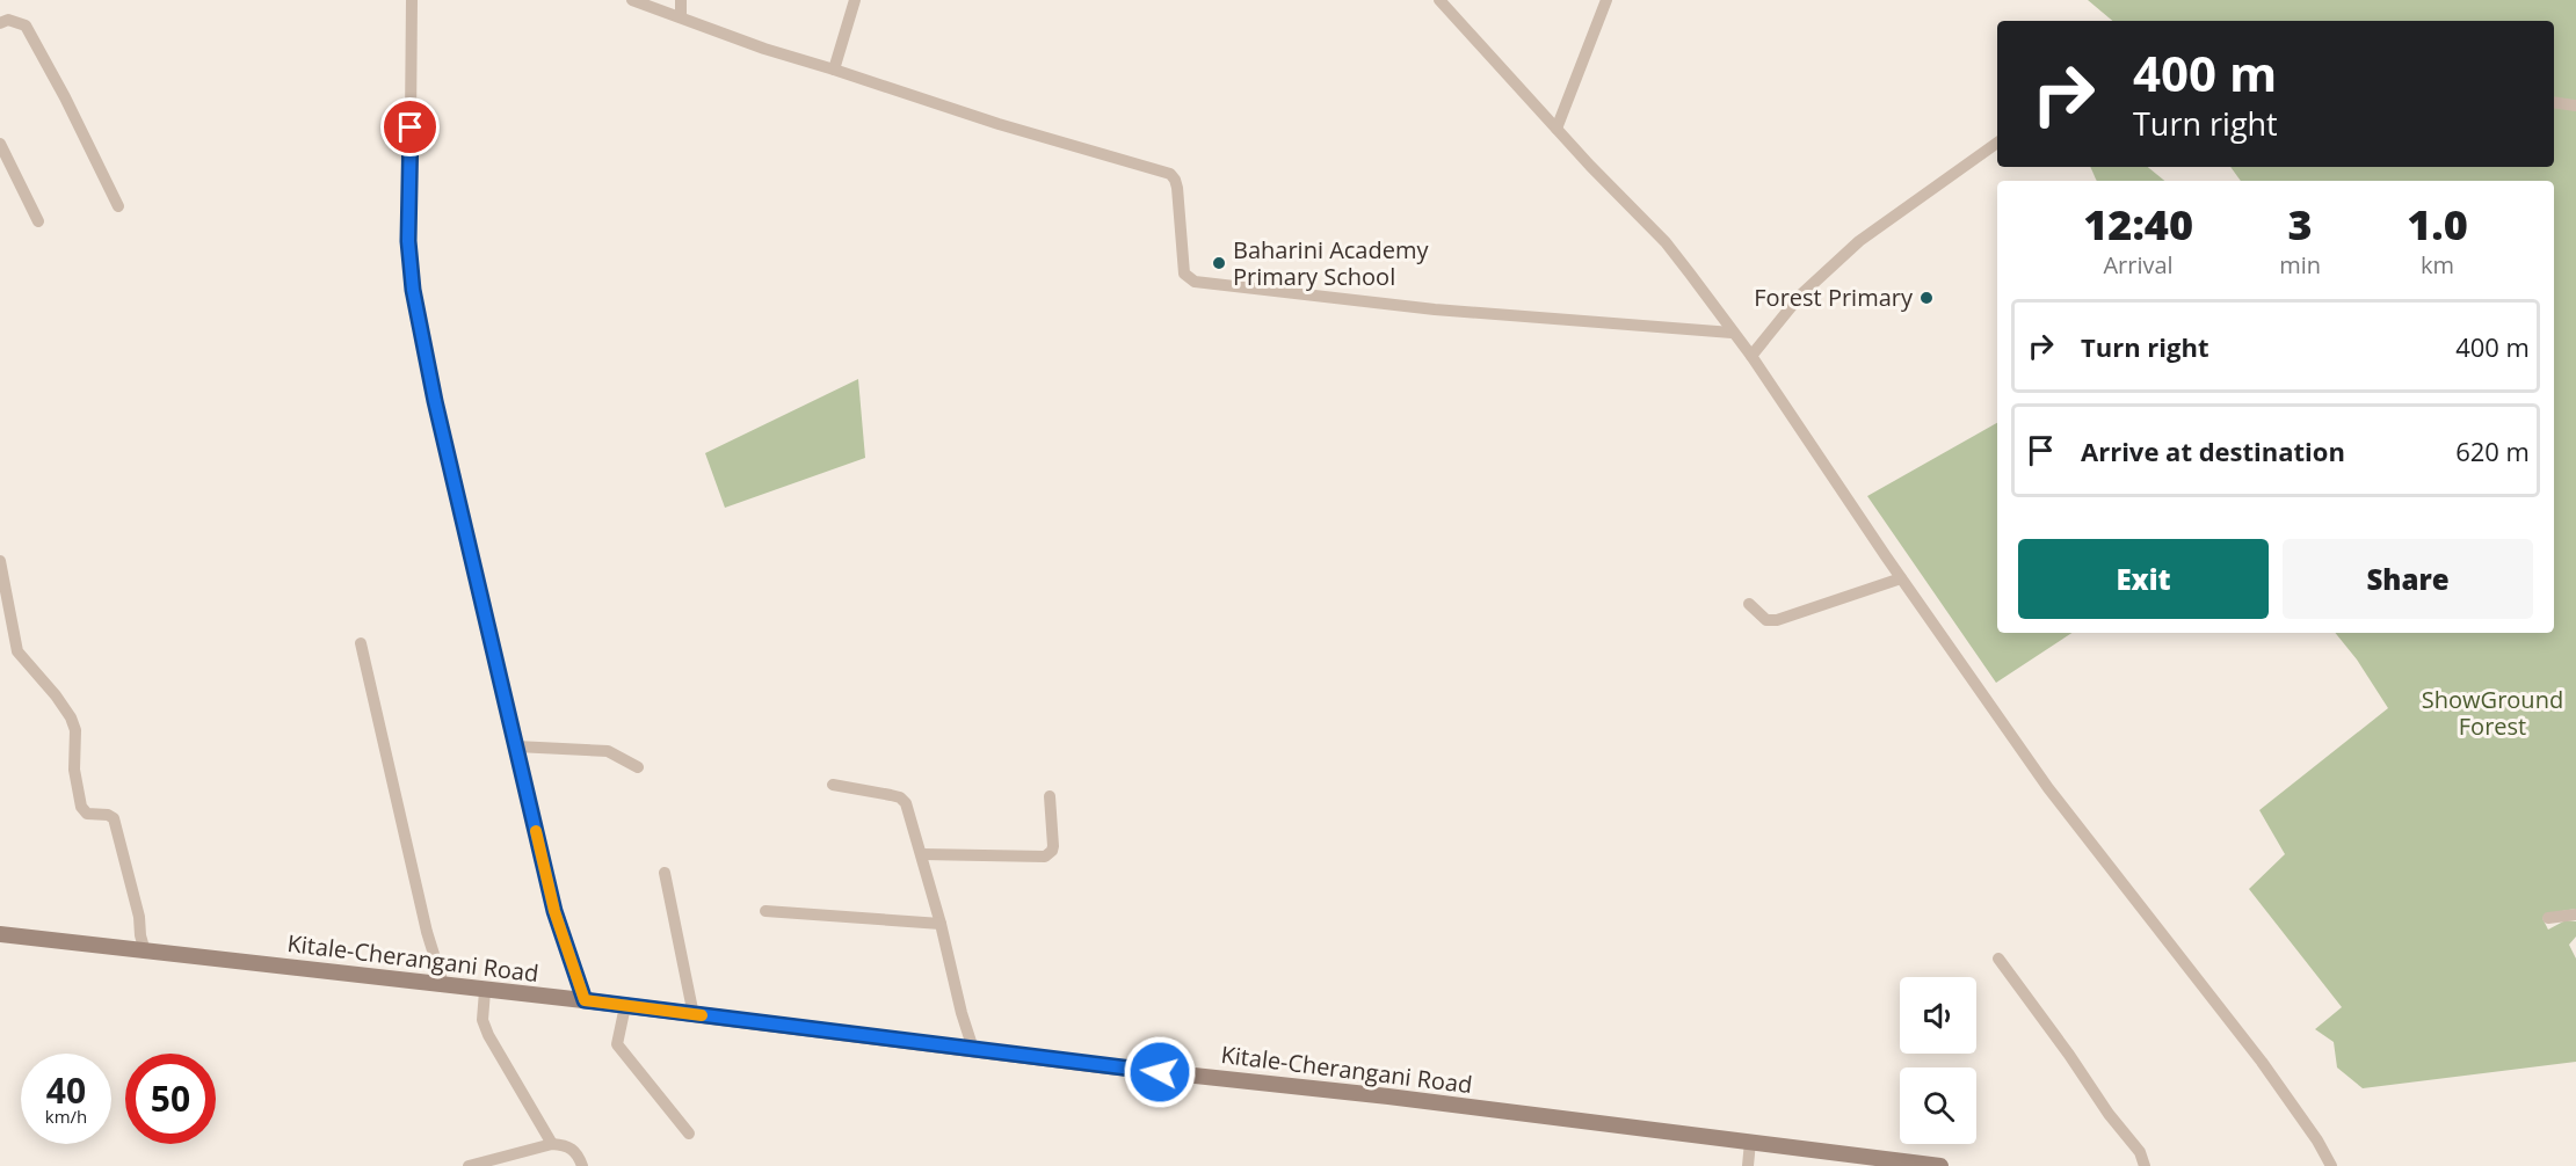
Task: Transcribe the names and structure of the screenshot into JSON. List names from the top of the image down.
{
  "streets": {
    "main road": ["Kitale-Cherangani Road"]
  },
  "parks": ["ShowGround Forest"],
  "places": ["Baharini Academy Primary School", "Forest Primary"],
  "page": {
    "turn": ["400 m", "Turn right"],
    "eta": [
      "12:40",
      "Arrival",
      "3",
      "min",
      "1.0",
      "km"
    ],
    "list": [
      {
        "name": "Turn right",
        "value": "400 m"
      },
      {
        "name": "Arrive at destination",
        "value": "620 m"
      }
    ],
    "buttons": ["Exit", "Share"],
    "speed": "40 km/h",
    "limit": "50"
  }
}
